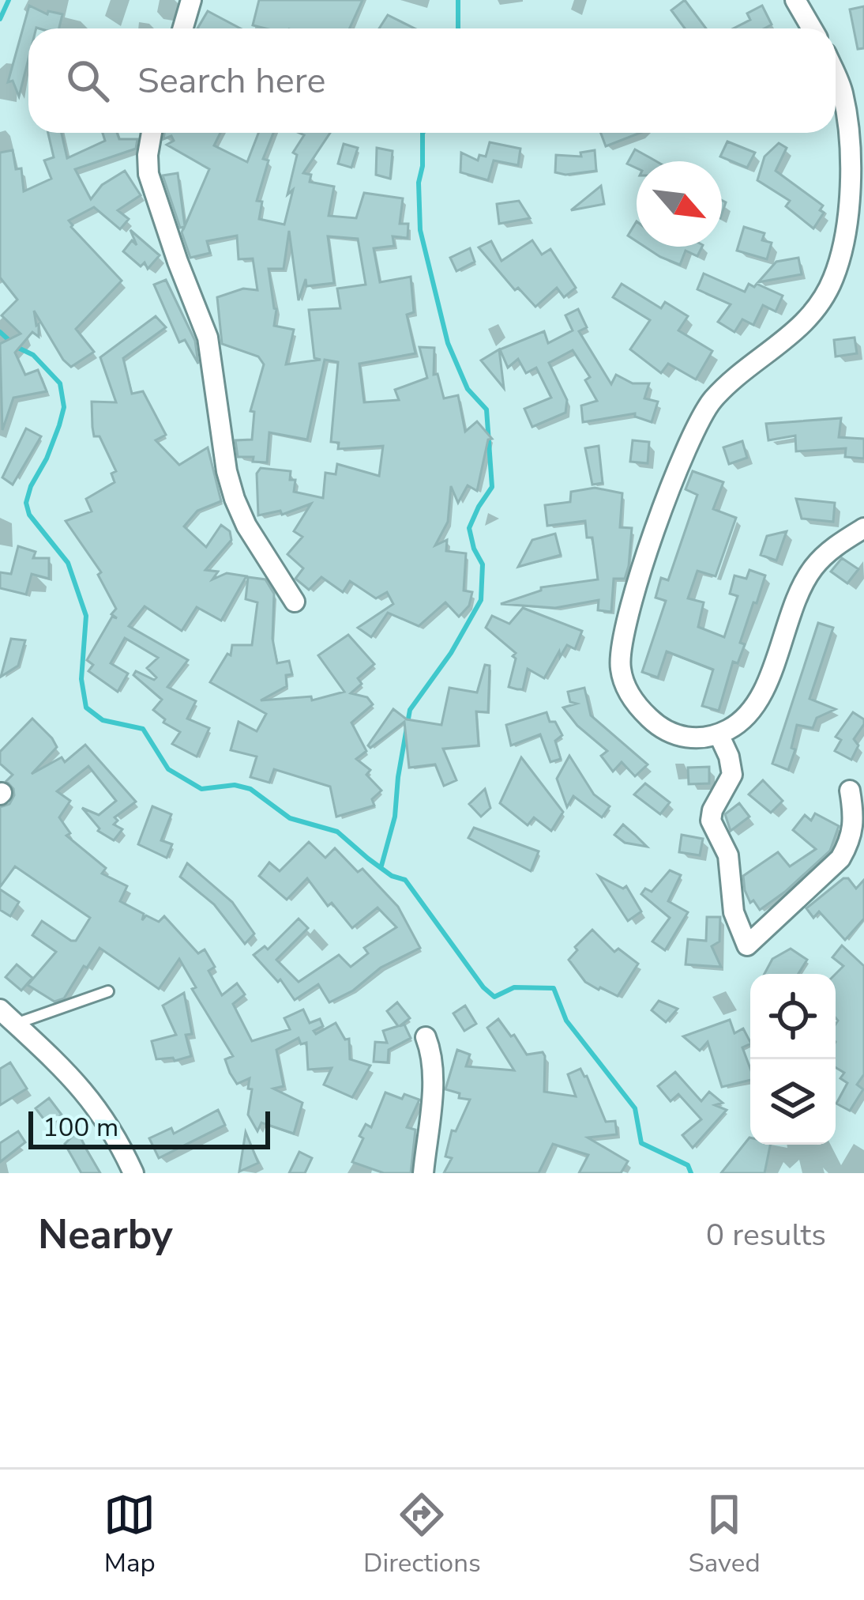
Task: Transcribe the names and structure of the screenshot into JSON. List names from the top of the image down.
{
  "scale_bar": "100 m",
  "north": "bottom right",
  "page": {
    "search": "Search here",
    "scale": "100 m",
    "heading": ["Nearby", "0 results"],
    "nav": ["Map", "Directions", "Saved"]
  }
}
